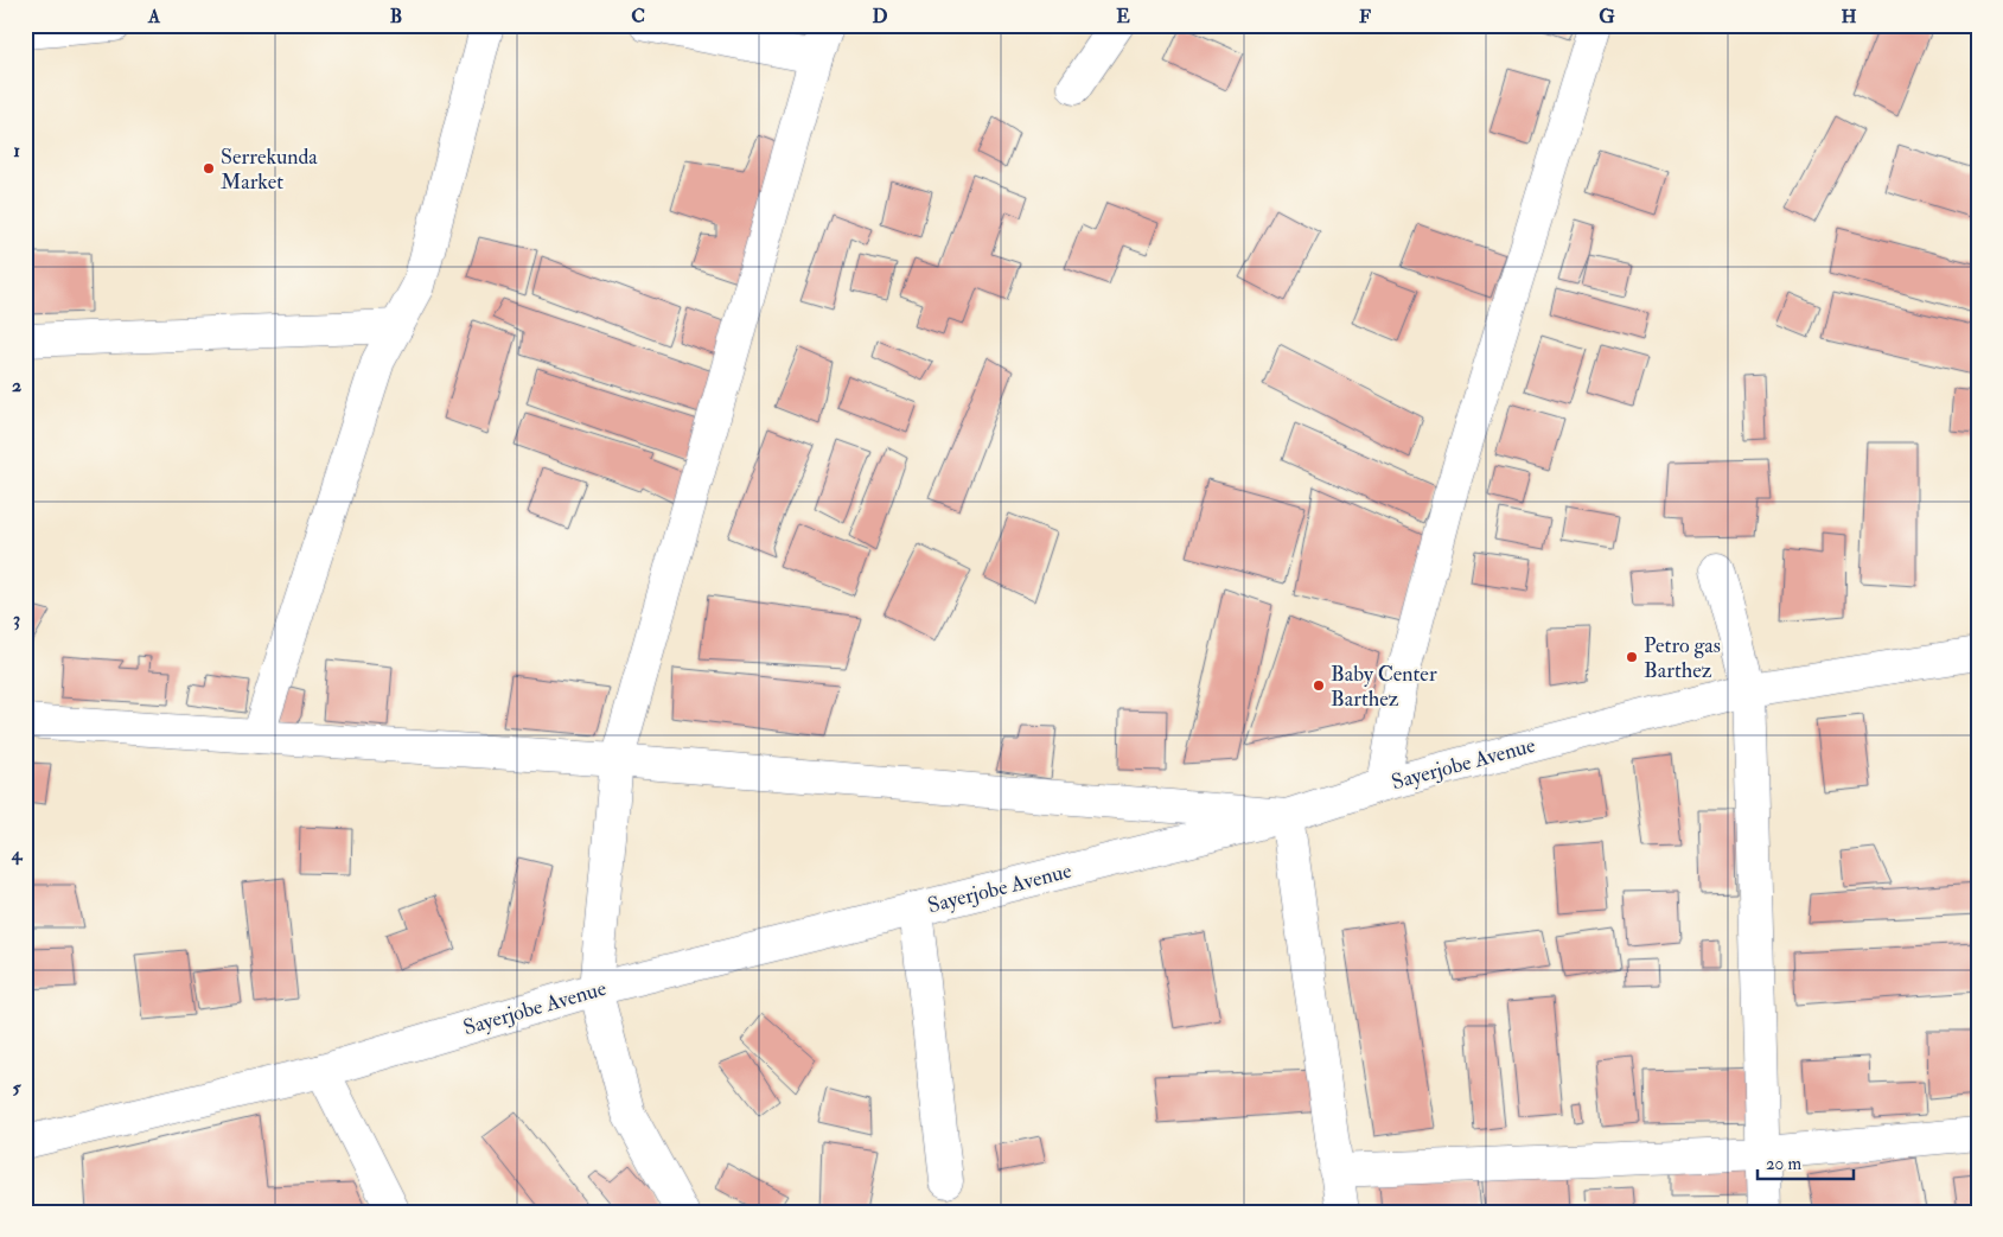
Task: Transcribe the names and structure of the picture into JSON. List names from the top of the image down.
{
  "streets": {
    "street": ["Sayerjobe Avenue"]
  },
  "places": ["Serrekunda Market", "Petro gas Barthez", "Baby Center Barthez"],
  "scale_bar": "20 m",
  "grid": {
    "columns": [
      "A",
      "B",
      "C",
      "D",
      "E",
      "F",
      "G",
      "H"
    ],
    "rows": [
      "1",
      "2",
      "3",
      "4",
      "5"
    ]
  }
}
